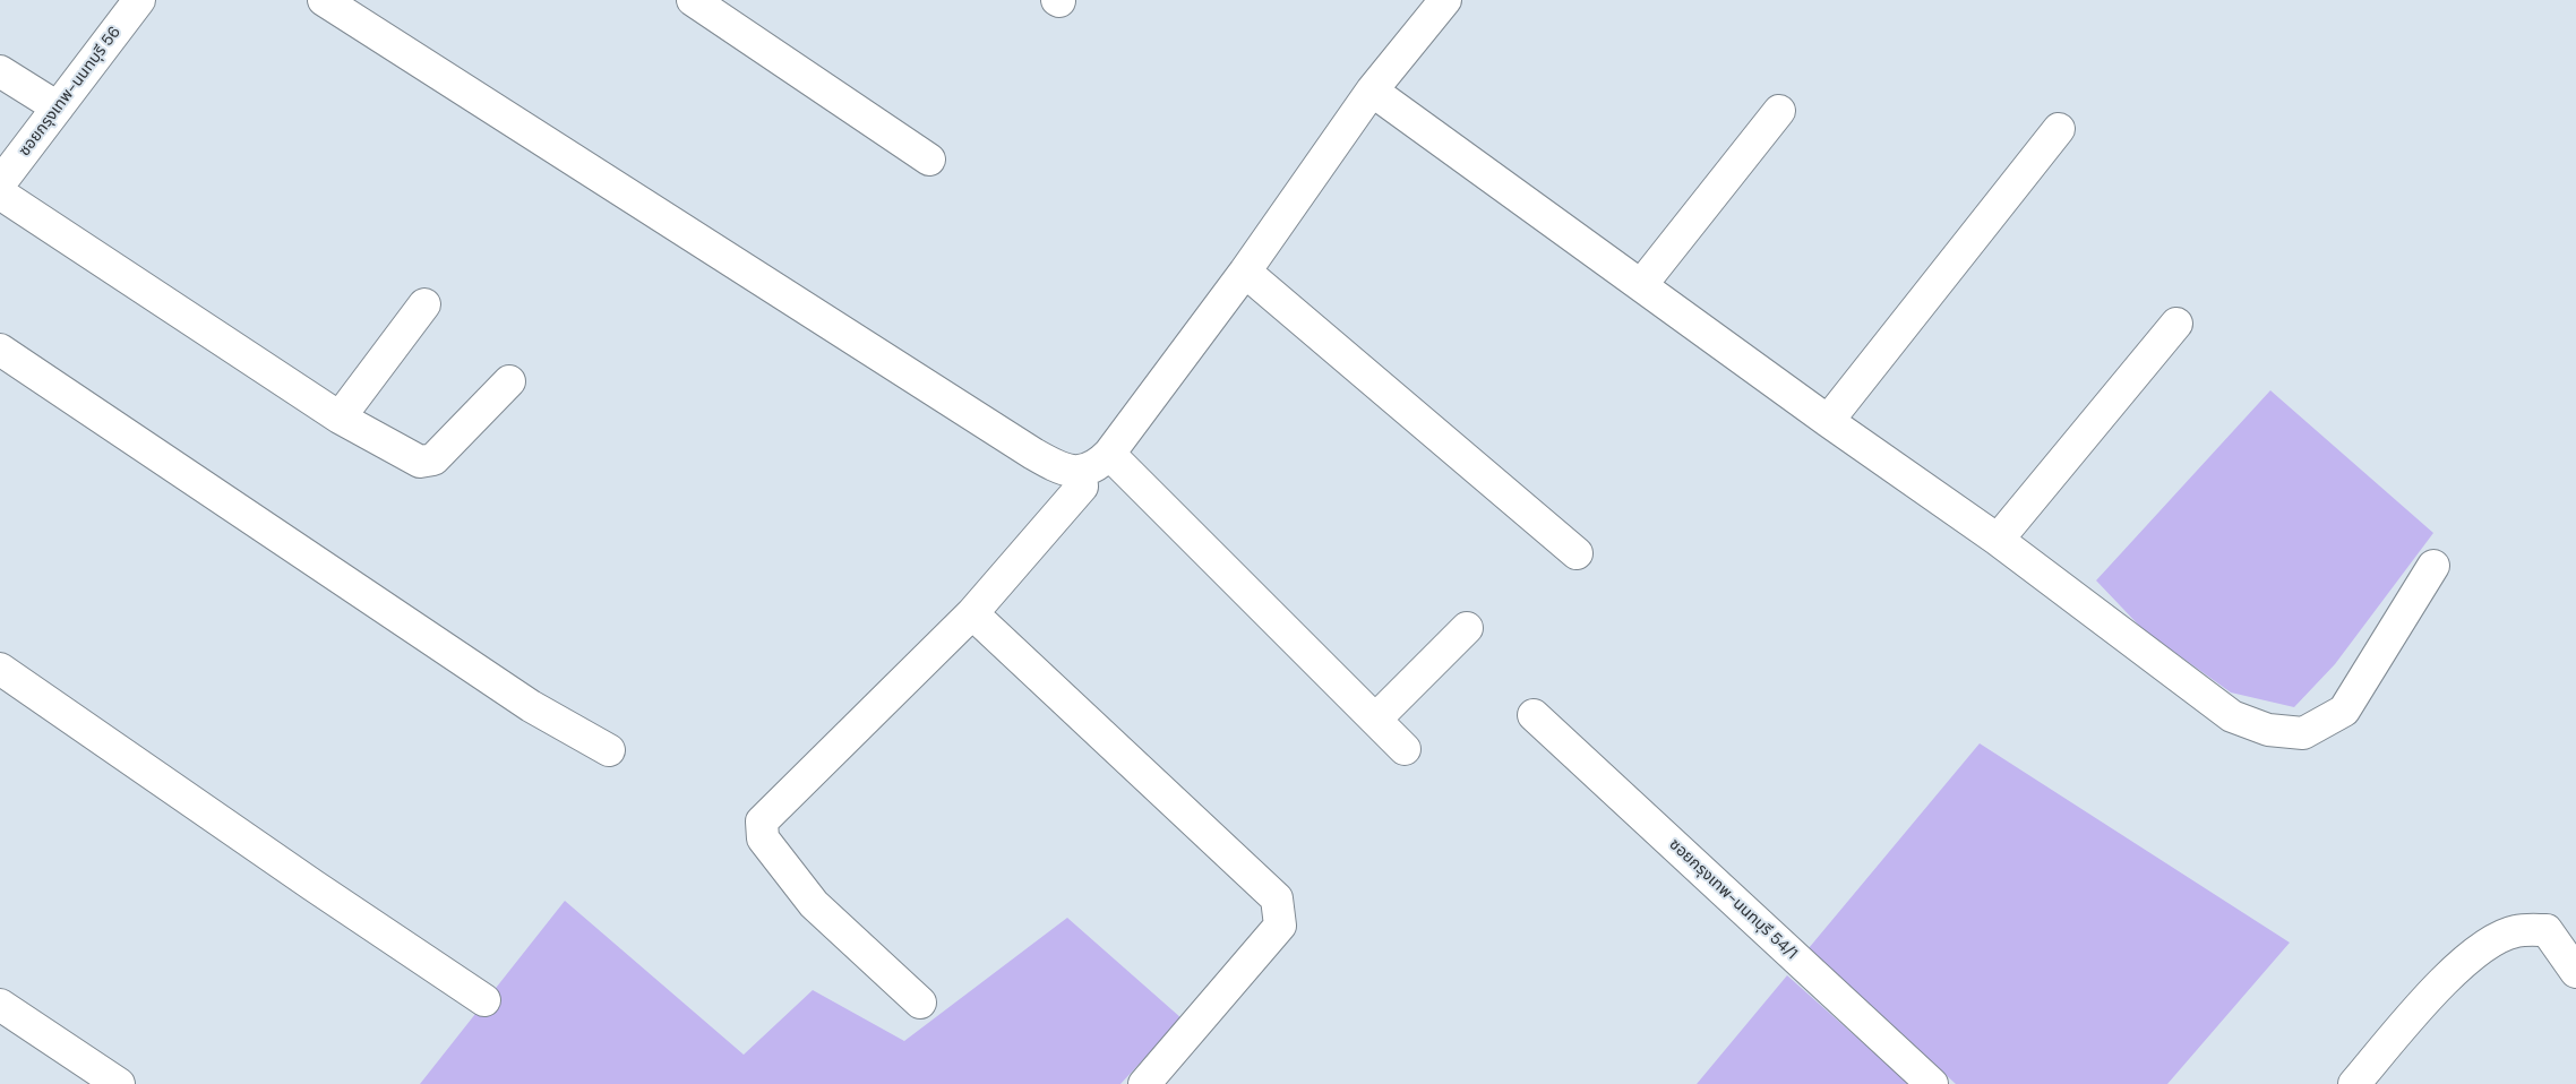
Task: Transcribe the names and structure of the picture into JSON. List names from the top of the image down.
{
  "streets": {
    "street": ["ซอยกรุงเทพ-นนทบุรี 56", "ซอยกรุงเทพ-นนทบุรี 54/1"]
  }
}
